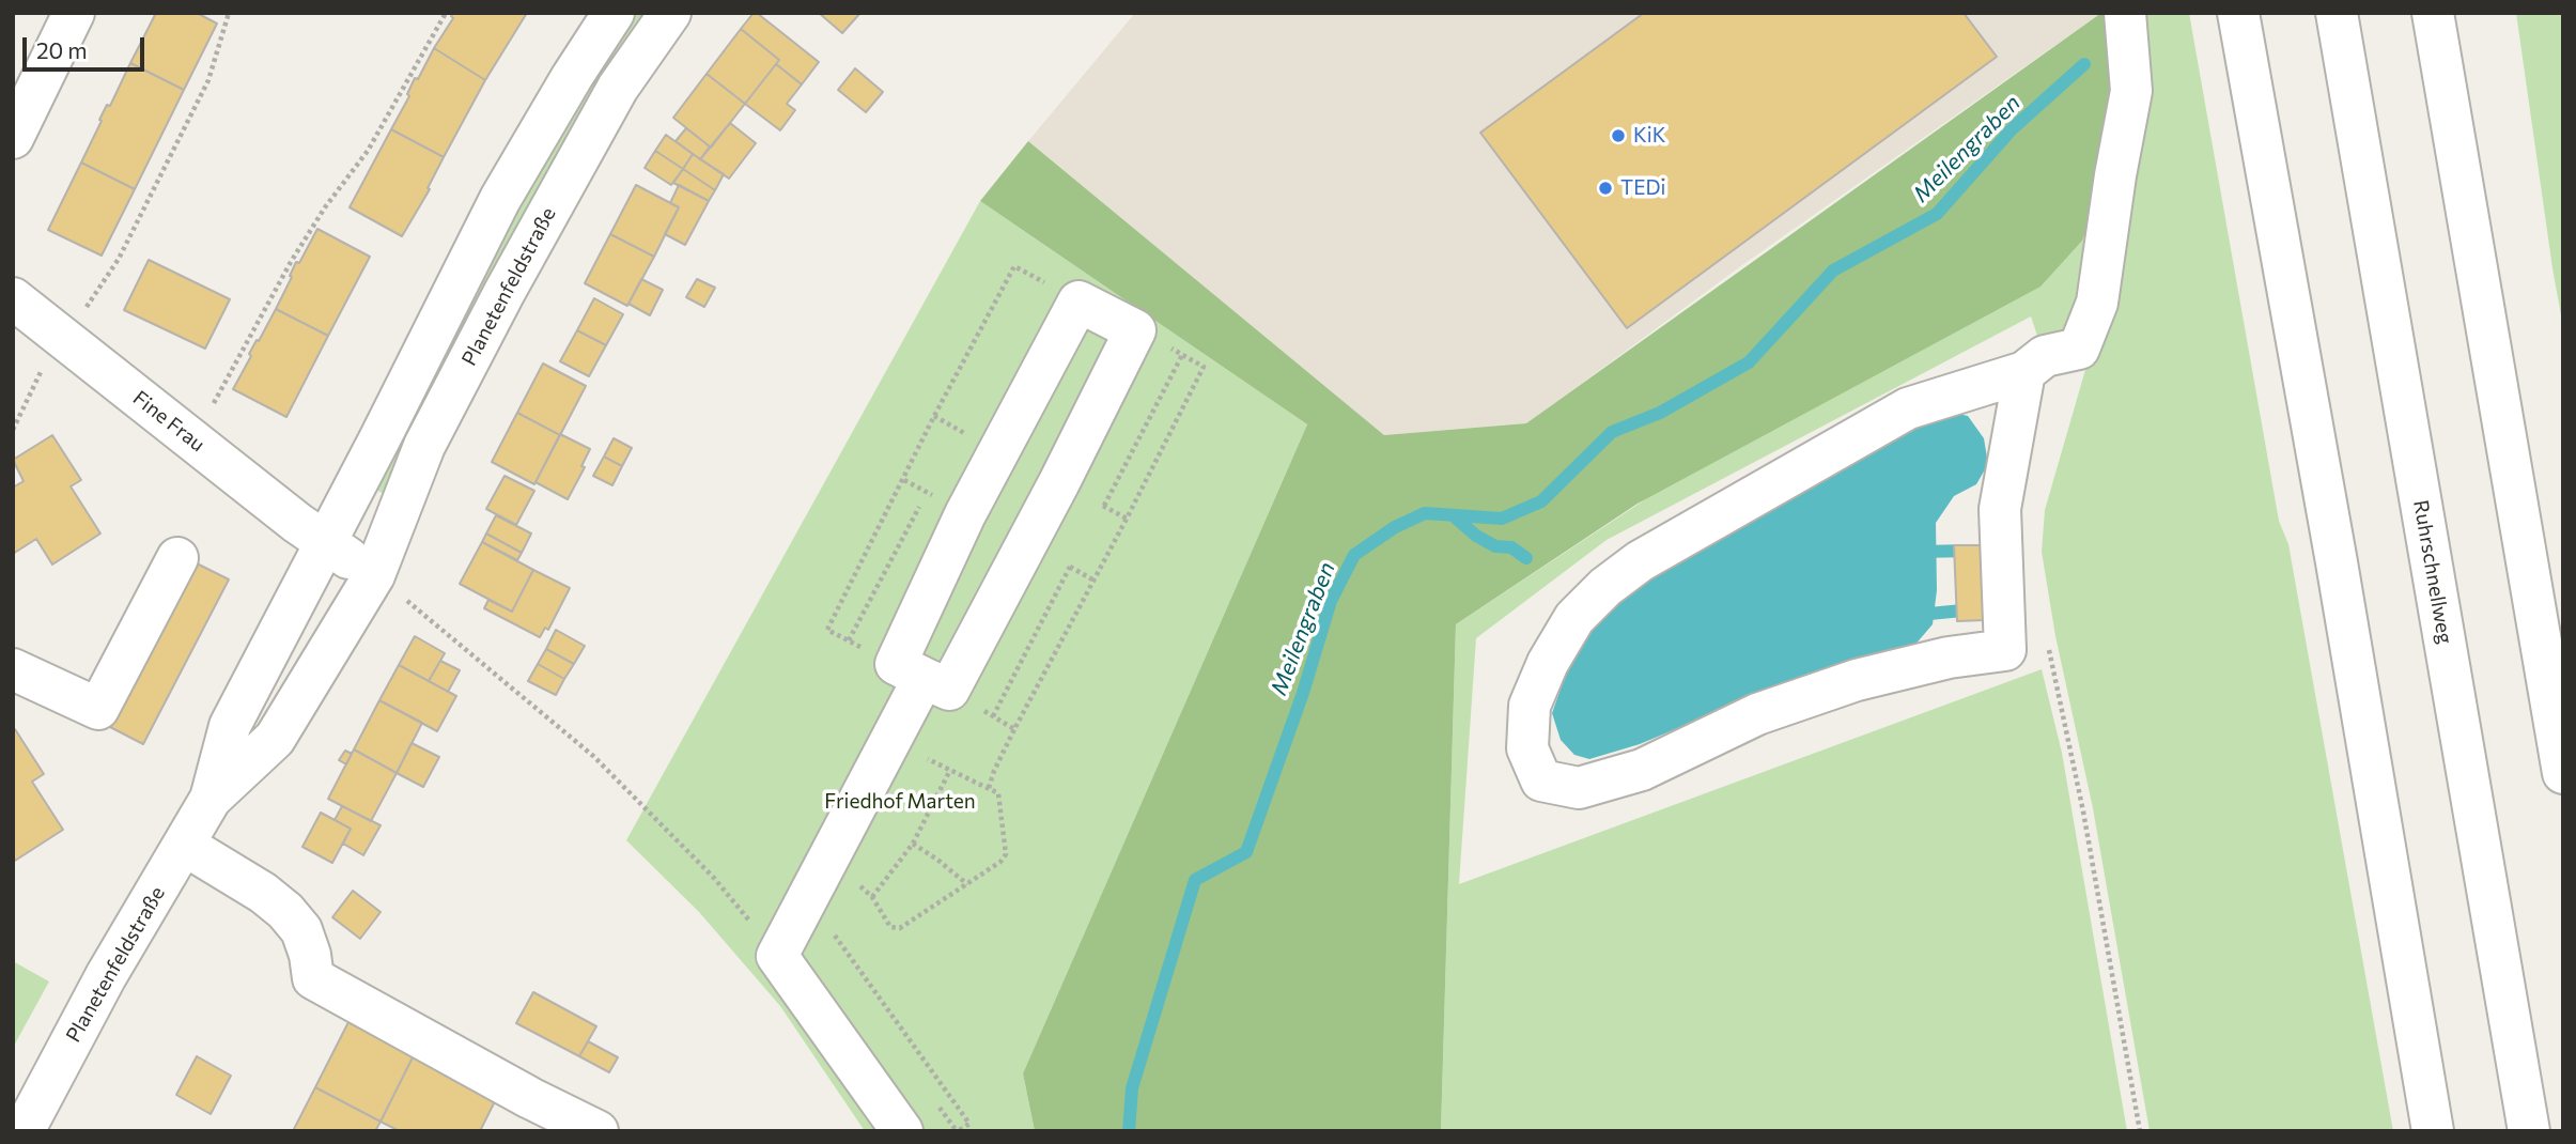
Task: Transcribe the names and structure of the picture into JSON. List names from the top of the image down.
{
  "streets": {
    "main road": ["Planetenfeldstraße", "Fine Frau", "Ruhrschnellweg"]
  },
  "crossings": [
    ["Planetenfeldstraße", "Fine Frau"]
  ],
  "water": ["Meilengraben"],
  "parks": ["Friedhof Marten"],
  "places": ["KiK", "TEDi"],
  "scale_bar": "20 m"
}
